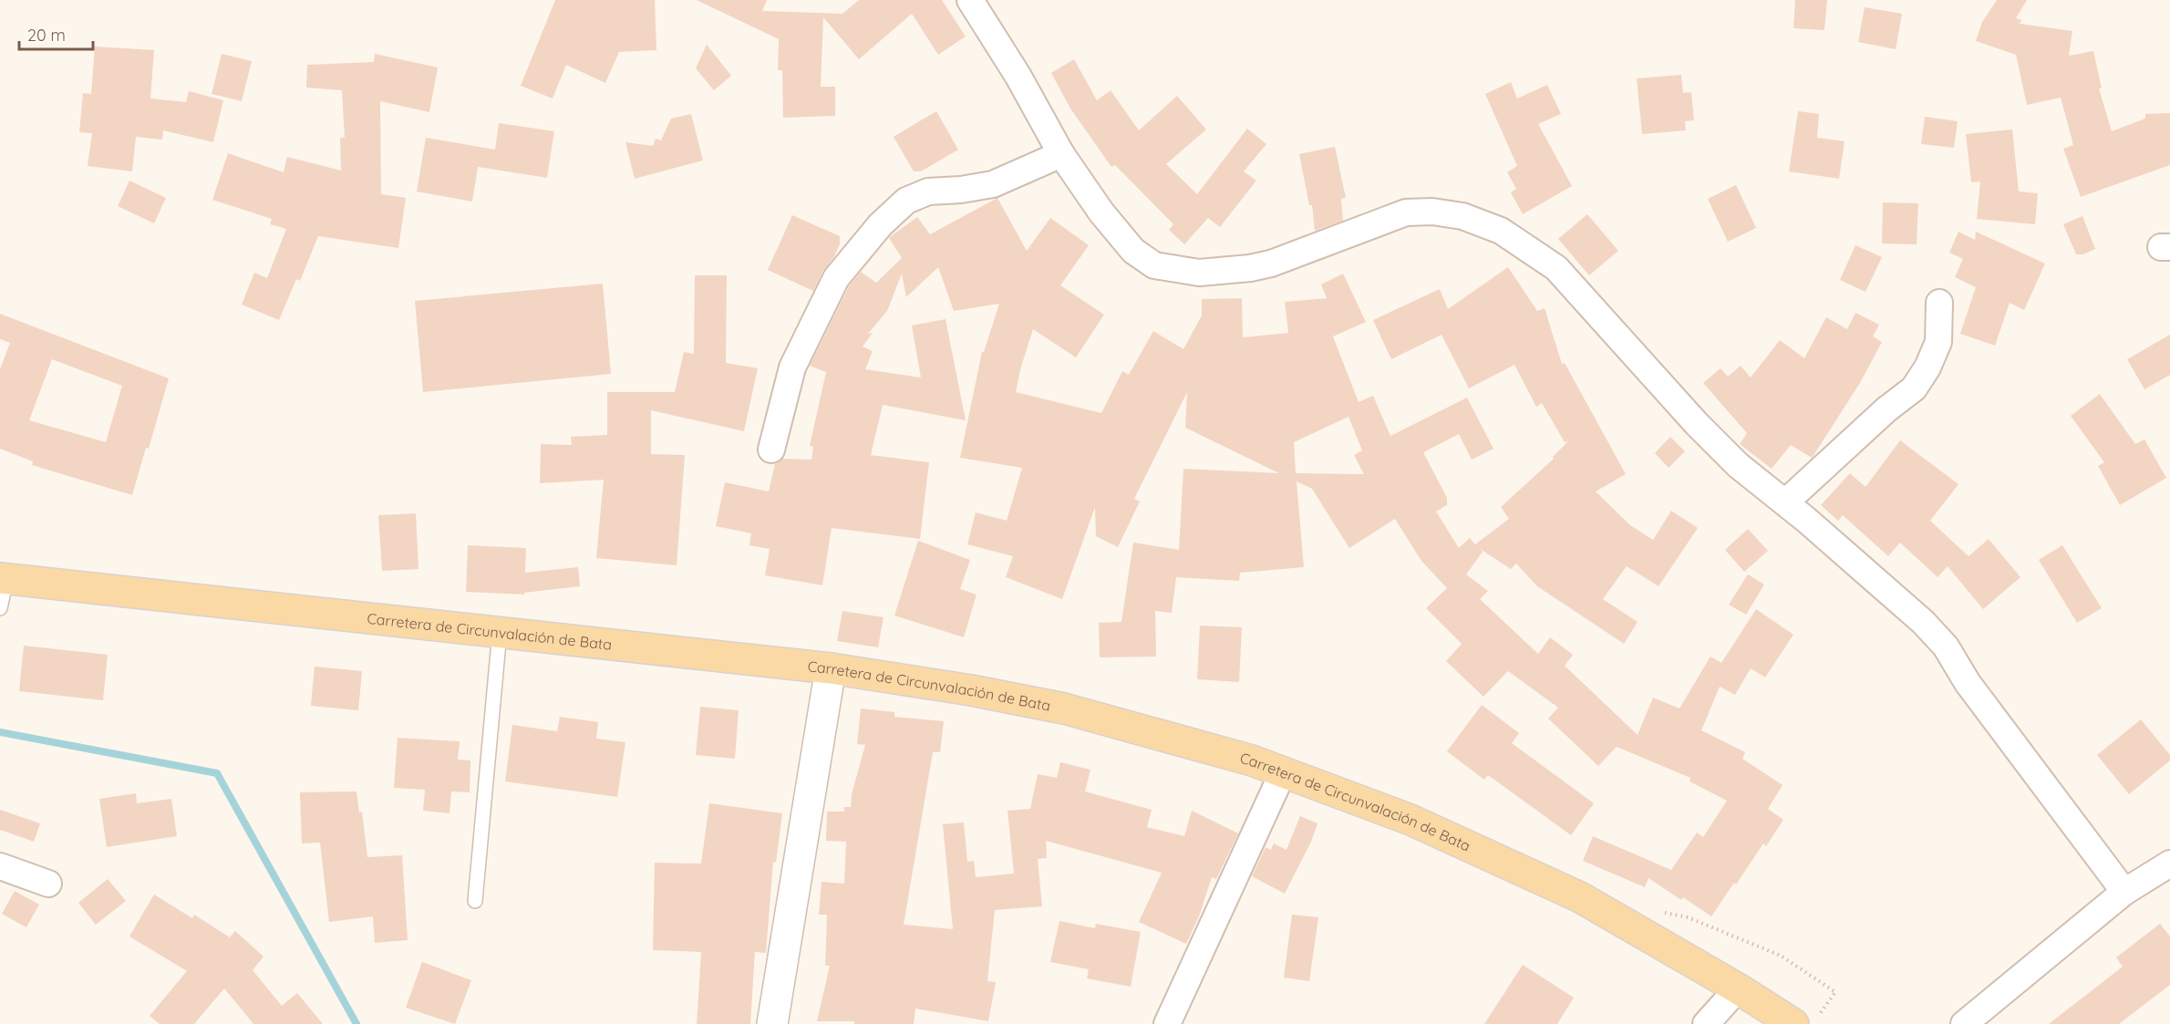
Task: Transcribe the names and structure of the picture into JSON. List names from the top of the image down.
{
  "streets": {
    "main road": ["Carretera de Circunvalación de Bata"]
  },
  "scale_bar": "20 m"
}
